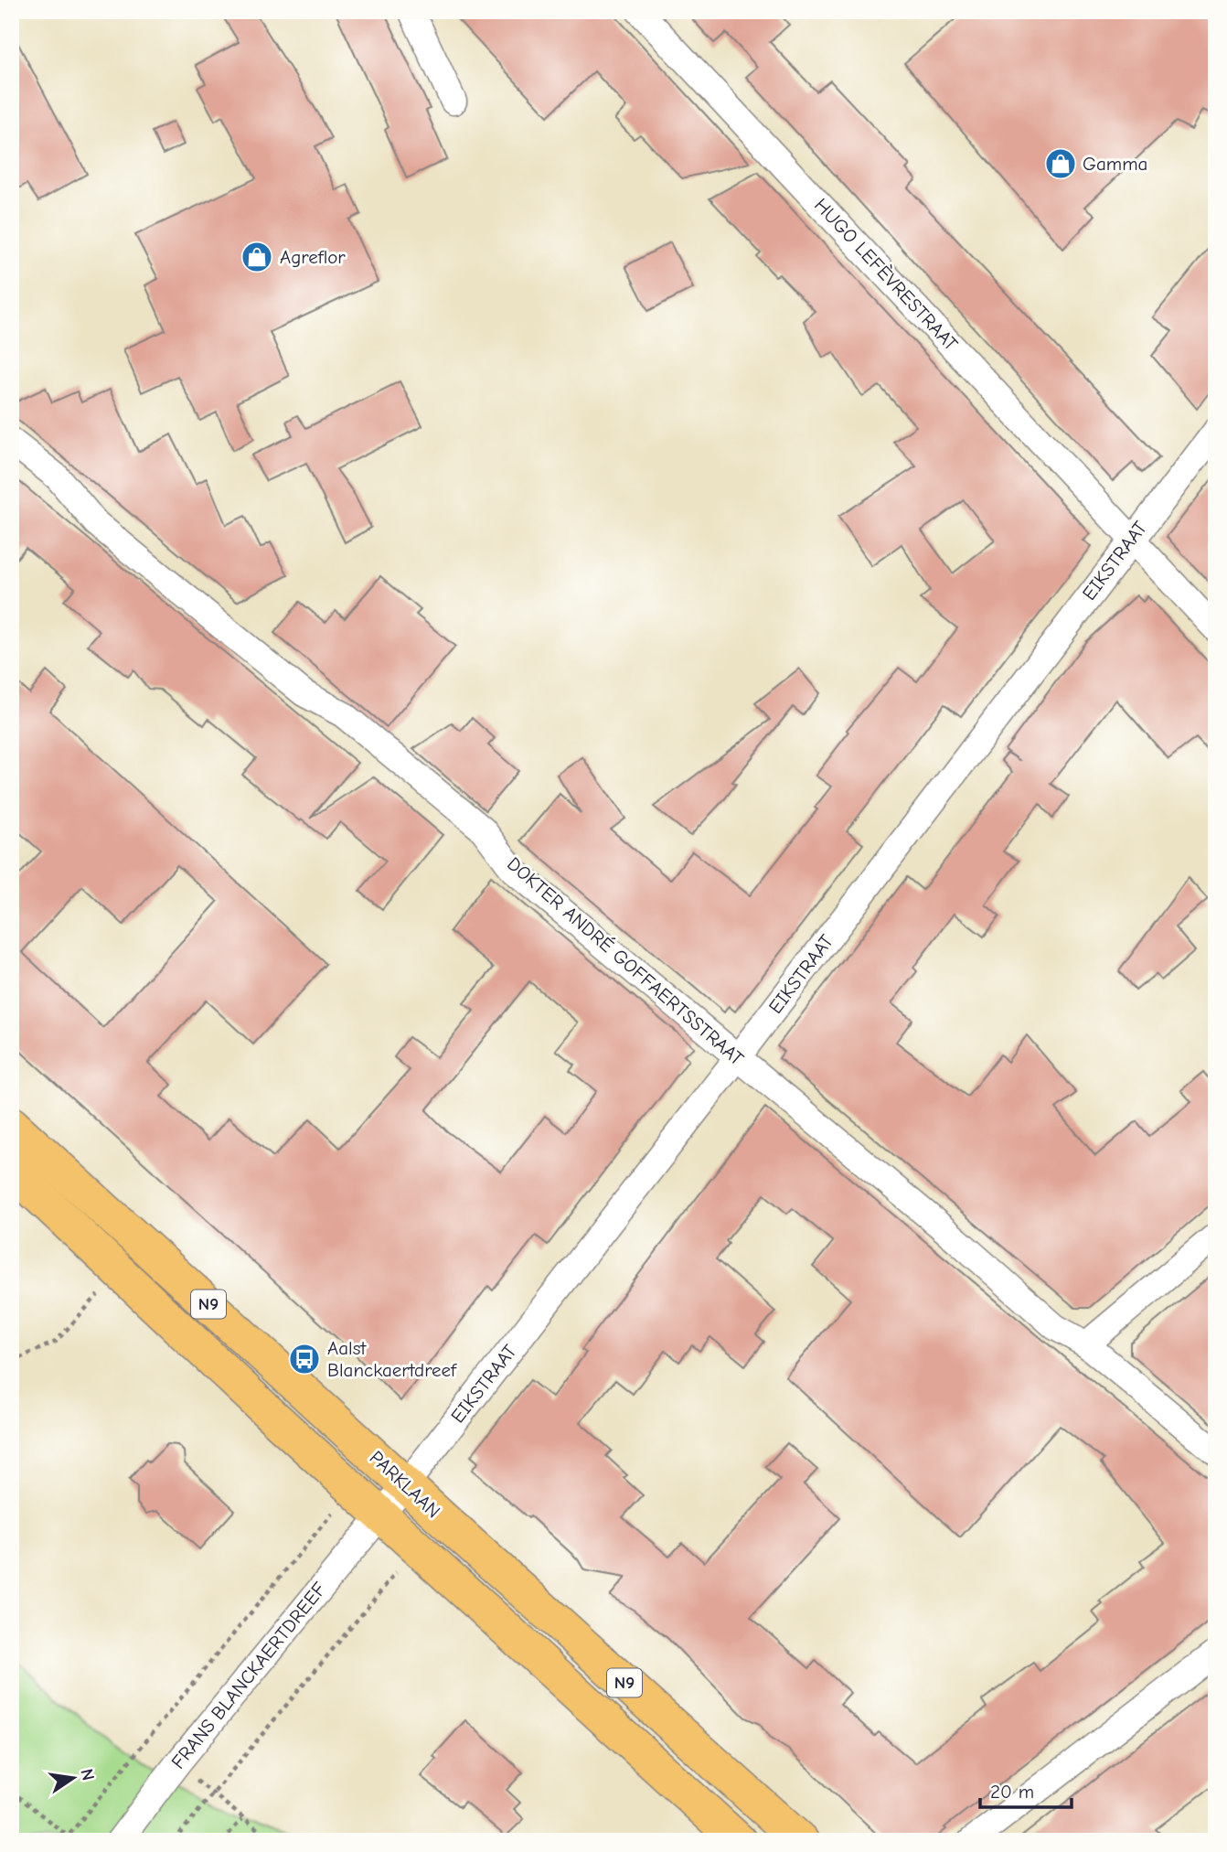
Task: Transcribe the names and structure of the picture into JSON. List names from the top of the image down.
{
  "streets": {
    "main road": ["N9", "PARKLAAN"],
    "street": [
      "HUGO LEFÈVRESTRAAT",
      "EIKSTRAAT",
      "DOKTER ANDRÉ GOFFAERTSSTRAAT",
      "FRANS BLANCKAERTDREEF"
    ]
  },
  "crossings": [
    ["HUGO LEFÈVRESTRAAT", "EIKSTRAAT"],
    ["EIKSTRAAT", "DOKTER ANDRÉ GOFFAERTSSTRAAT"],
    ["EIKSTRAAT", "PARKLAAN"],
    ["EIKSTRAAT", "FRANS BLANCKAERTDREEF"],
    ["PARKLAAN", "FRANS BLANCKAERTDREEF"]
  ],
  "places": {
    "shop": ["Gamma", "Agreflor"],
    "bus stop": ["Aalst Blanckaertdreef"]
  },
  "scale_bar": "20 m",
  "north": "right"
}
